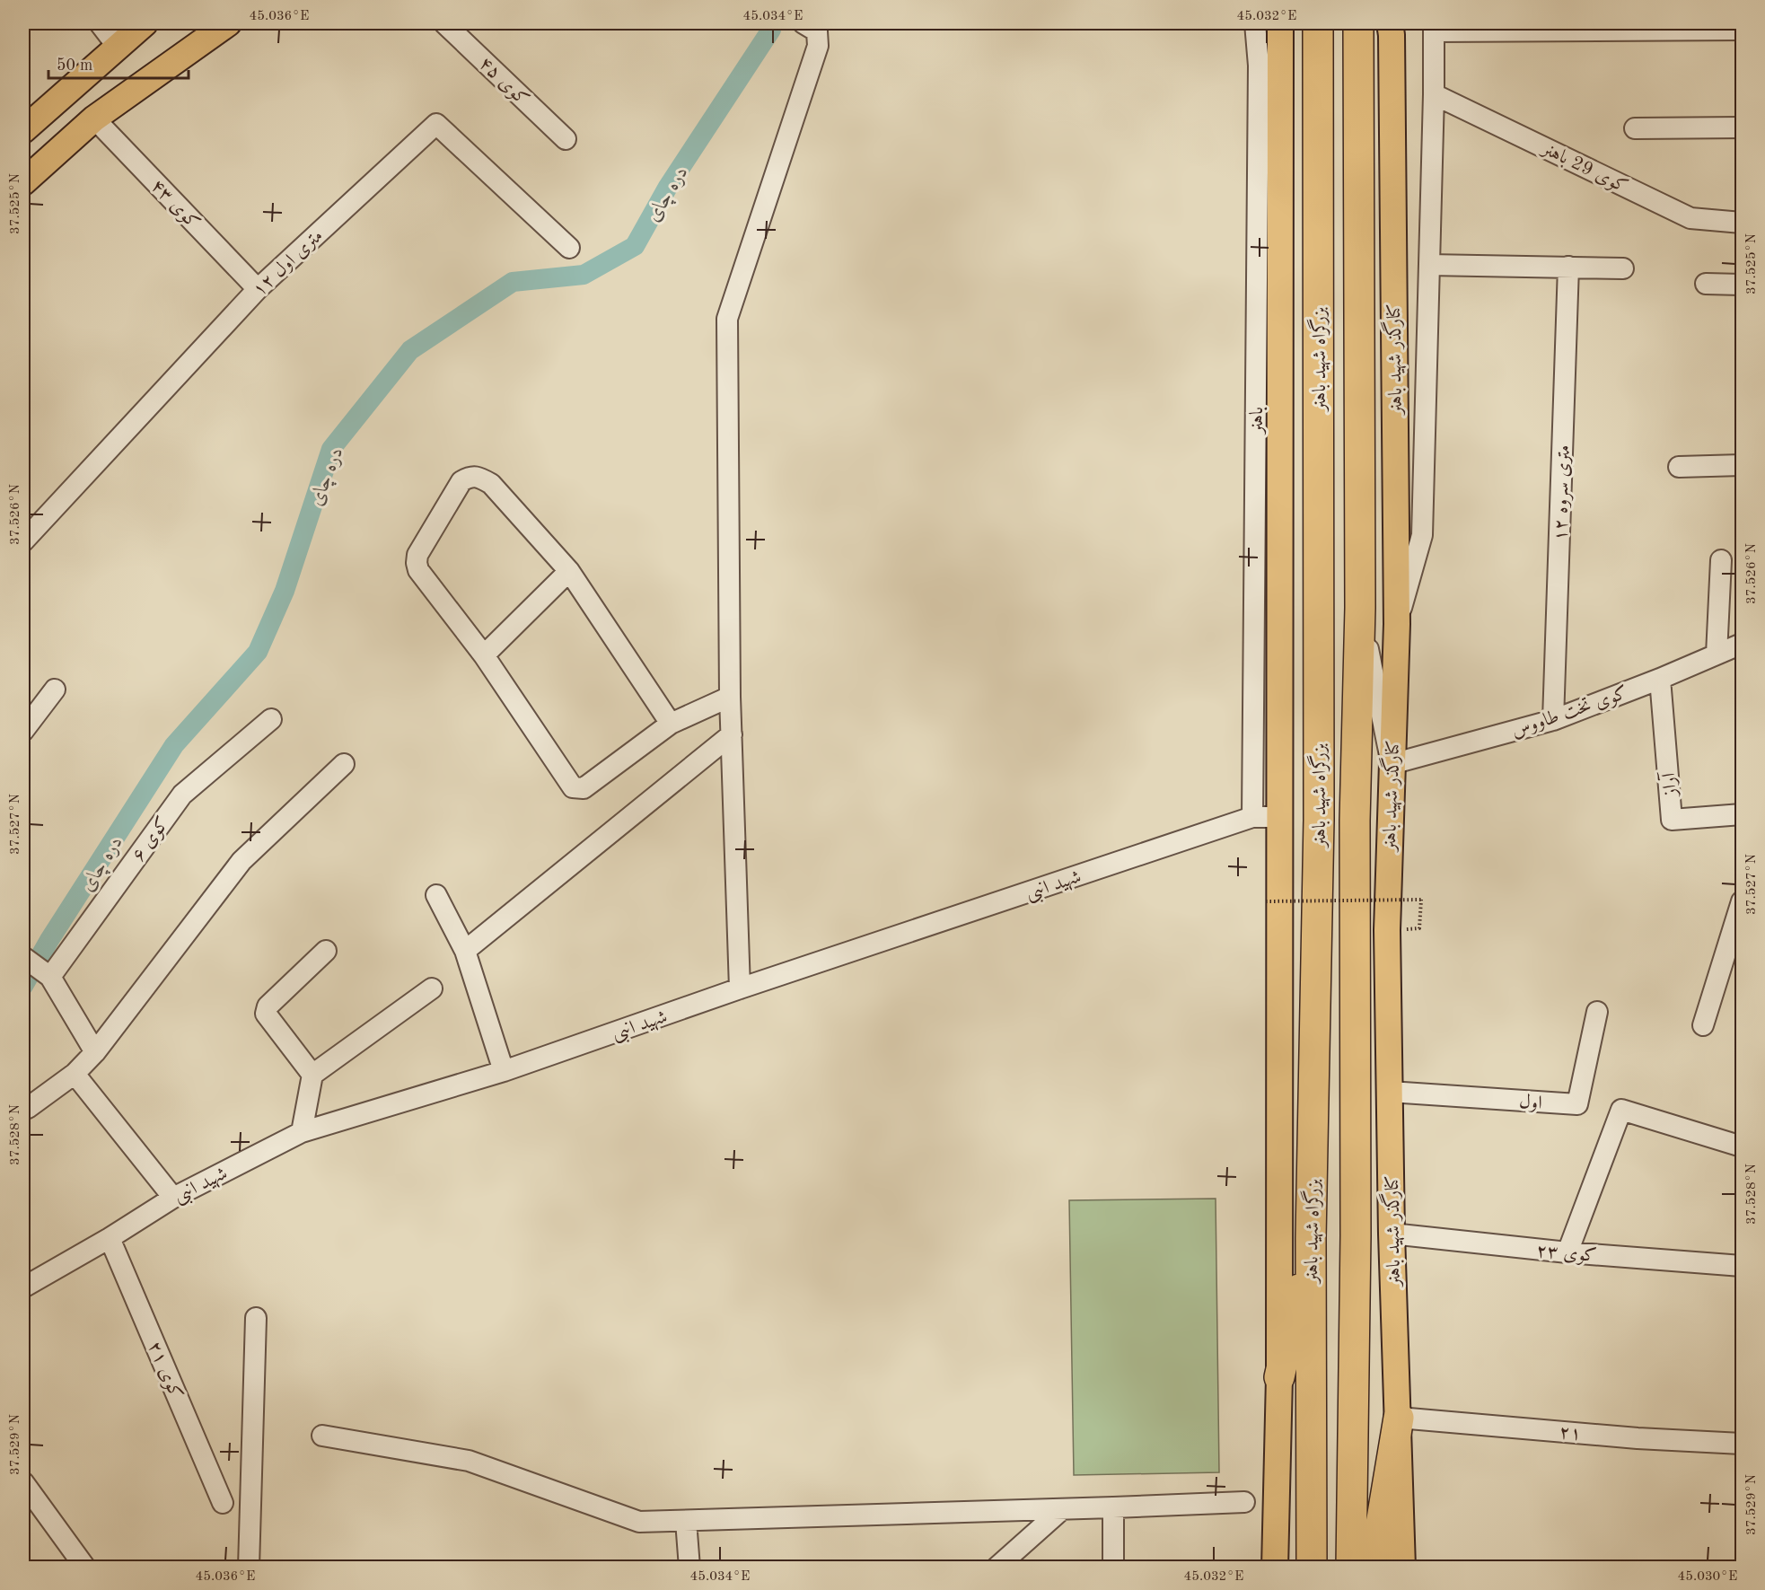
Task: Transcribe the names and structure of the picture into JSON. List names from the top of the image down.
{
  "streets": {
    "highway": ["بزرگراه شهید باهنر"],
    "main road": ["کنارگذر شهید باهنر"],
    "street": [
      "کوی ۴۵",
      "کوی 29 باهنر",
      "کوی ۴۳",
      "۱۲ متری اول",
      "باهنر",
      "۱۲ متری سروه",
      "کوی تخت طاووس",
      "آراز",
      "کوی ۶",
      "شهید انبی",
      "اول",
      "کوی ۲۳",
      "کوی ۲۱",
      "۲۱"
    ]
  },
  "crossings": [
    ["کوی ۴۳", "۱۲ متری اول"],
    ["کنارگذر شهید باهنر", "کوی تخت طاووس"],
    ["کنارگذر شهید باهنر", "اول"],
    ["کنارگذر شهید باهنر", "کوی ۲۳"],
    ["کنارگذر شهید باهنر", "۲۱"],
    ["باهنر", "شهید انبی"],
    ["۱۲ متری سروه", "کوی تخت طاووس"],
    ["کوی تخت طاووس", "آراز"],
    ["شهید انبی", "کوی ۲۱"]
  ],
  "water": ["دره چای"],
  "scale_bar": "50 m",
  "coordinates": [
    "45.036°E",
    "45.034°E",
    "45.032°E",
    "37.525°N",
    "37.526°N",
    "37.527°N",
    "37.528°N",
    "37.529°N",
    "45.030°E"
  ]
}
